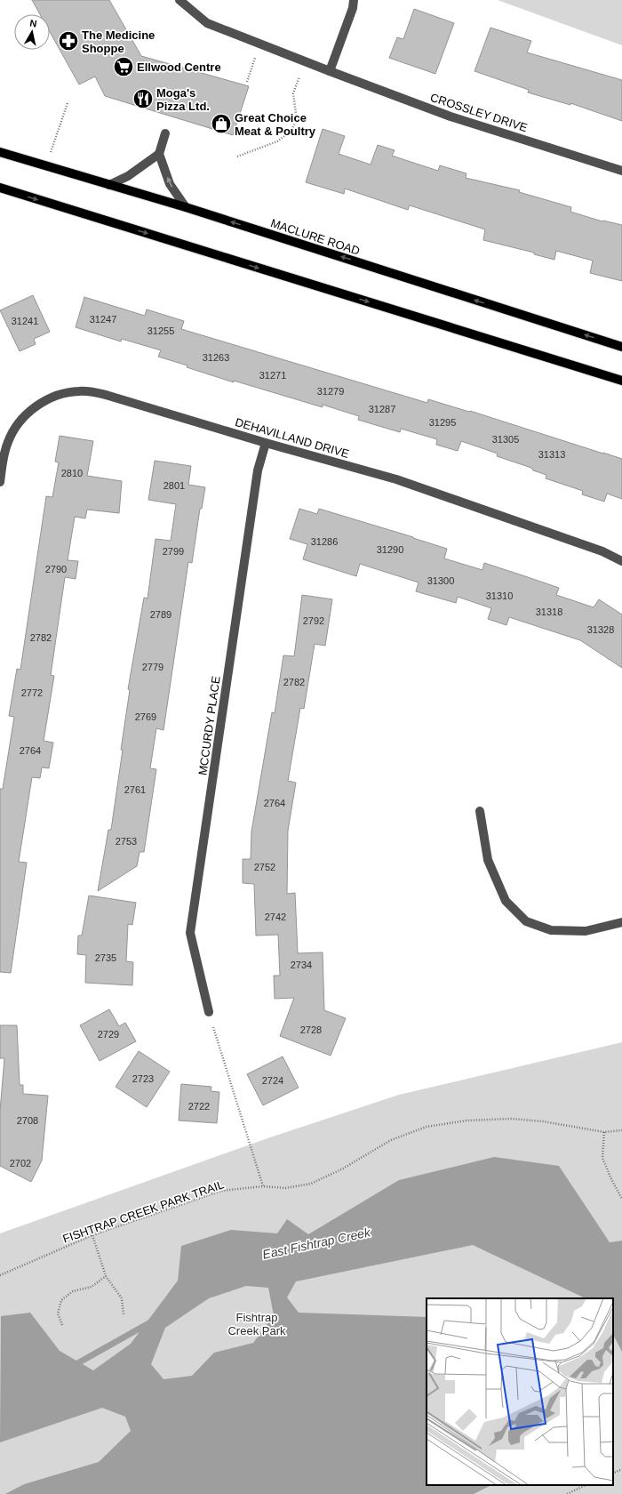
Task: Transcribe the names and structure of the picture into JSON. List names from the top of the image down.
{
  "streets": {
    "main road": ["MACLURE ROAD"],
    "street": ["CROSSLEY DRIVE", "DEHAVILLAND DRIVE", "MCCURDY PLACE"],
    "path": ["FISHTRAP CREEK PARK TRAIL"]
  },
  "crossings": [
    ["DEHAVILLAND DRIVE", "MCCURDY PLACE"]
  ],
  "water": ["East Fishtrap Creek"],
  "parks": ["Fishtrap Creek Park"],
  "places": {
    "pharmacy": ["The Medicine Shoppe"],
    "supermarket": ["Ellwood Centre"],
    "restaurant": ["Moga's Pizza Ltd."],
    "shop": ["Great Choice Meat & Poultry"]
  },
  "house_numbers": [
    "31247",
    "31241",
    "31255",
    "31263",
    "31271",
    "31279",
    "31287",
    "31295",
    "31305",
    "31313",
    "2810",
    "2801",
    "31286",
    "31290",
    "2799",
    "2790",
    "31300",
    "31310",
    "31318",
    "2789",
    "2792",
    "31328",
    "2782",
    "2779",
    "2782",
    "2772",
    "2769",
    "2764",
    "2761",
    "2764",
    "2753",
    "2752",
    "2742",
    "2735",
    "2734",
    "2728",
    "2729",
    "2723",
    "2724",
    "2722",
    "2708",
    "2702"
  ],
  "north": "top"
}
